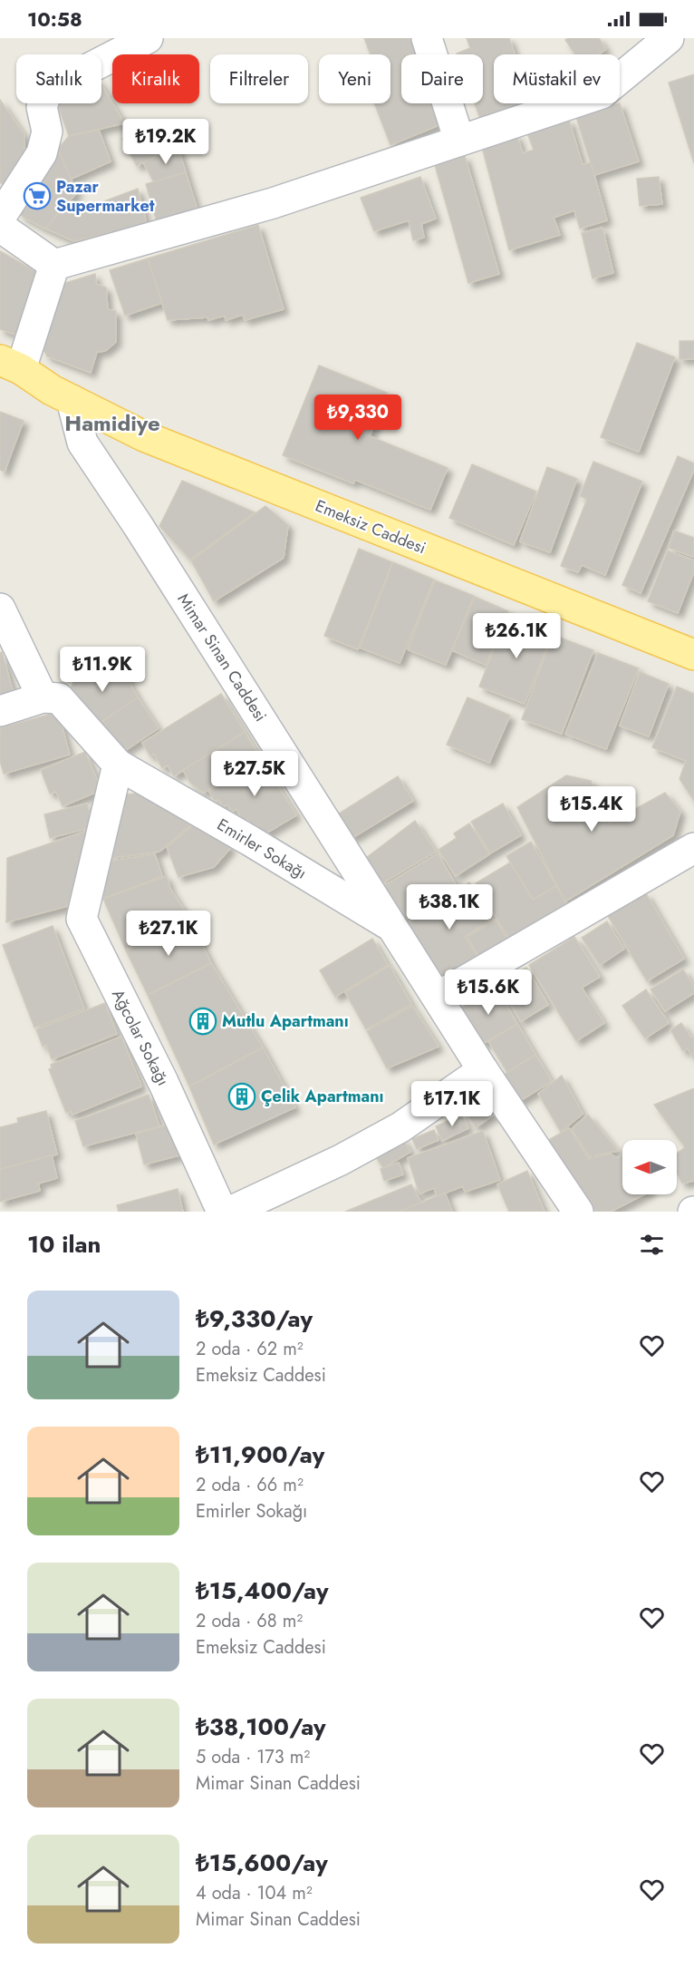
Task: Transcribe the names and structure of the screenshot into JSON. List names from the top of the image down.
{
  "streets": {
    "main road": ["Emeksiz Caddesi"],
    "street": ["Mimar Sinan Caddesi", "Emirler Sokağı", "Ağcolar Sokağı"]
  },
  "crossings": [
    ["Emeksiz Caddesi", "Mimar Sinan Caddesi"],
    ["Mimar Sinan Caddesi", "Emirler Sokağı"],
    ["Emirler Sokağı", "Ağcolar Sokağı"]
  ],
  "districts": ["Hamidiye"],
  "places": {
    "supermarket": ["Pazar Supermarket"],
    "building": ["Mutlu Apartmanı", "Çelik Apartmanı"]
  },
  "north": "left",
  "page": {
    "status": "10:58",
    "chip": [
      "Satılık",
      "Kiralık",
      "Filtreler",
      "Yeni",
      "Daire",
      "Müstakil ev"
    ],
    "price": [
      "₺19.2K",
      "₺9,330",
      "₺26.1K",
      "₺11.9K",
      "₺27.5K",
      "₺15.4K",
      "₺38.1K",
      "₺27.1K",
      "₺15.6K",
      "₺17.1K"
    ],
    "heading": "10 ilan",
    "list": [
      {
        "name": "₺9,330/ay",
        "note": "2 oda · 62 m² · Emeksiz Caddesi"
      },
      {
        "name": "₺11,900/ay",
        "note": "2 oda · 66 m² · Emirler Sokağı"
      },
      {
        "name": "₺15,400/ay",
        "note": "2 oda · 68 m² · Emeksiz Caddesi"
      },
      {
        "name": "₺38,100/ay",
        "note": "5 oda · 173 m² · Mimar Sinan Caddesi"
      },
      {
        "name": "₺15,600/ay",
        "note": "4 oda · 104 m² · Mimar Sinan Caddesi"
      }
    ]
  }
}
